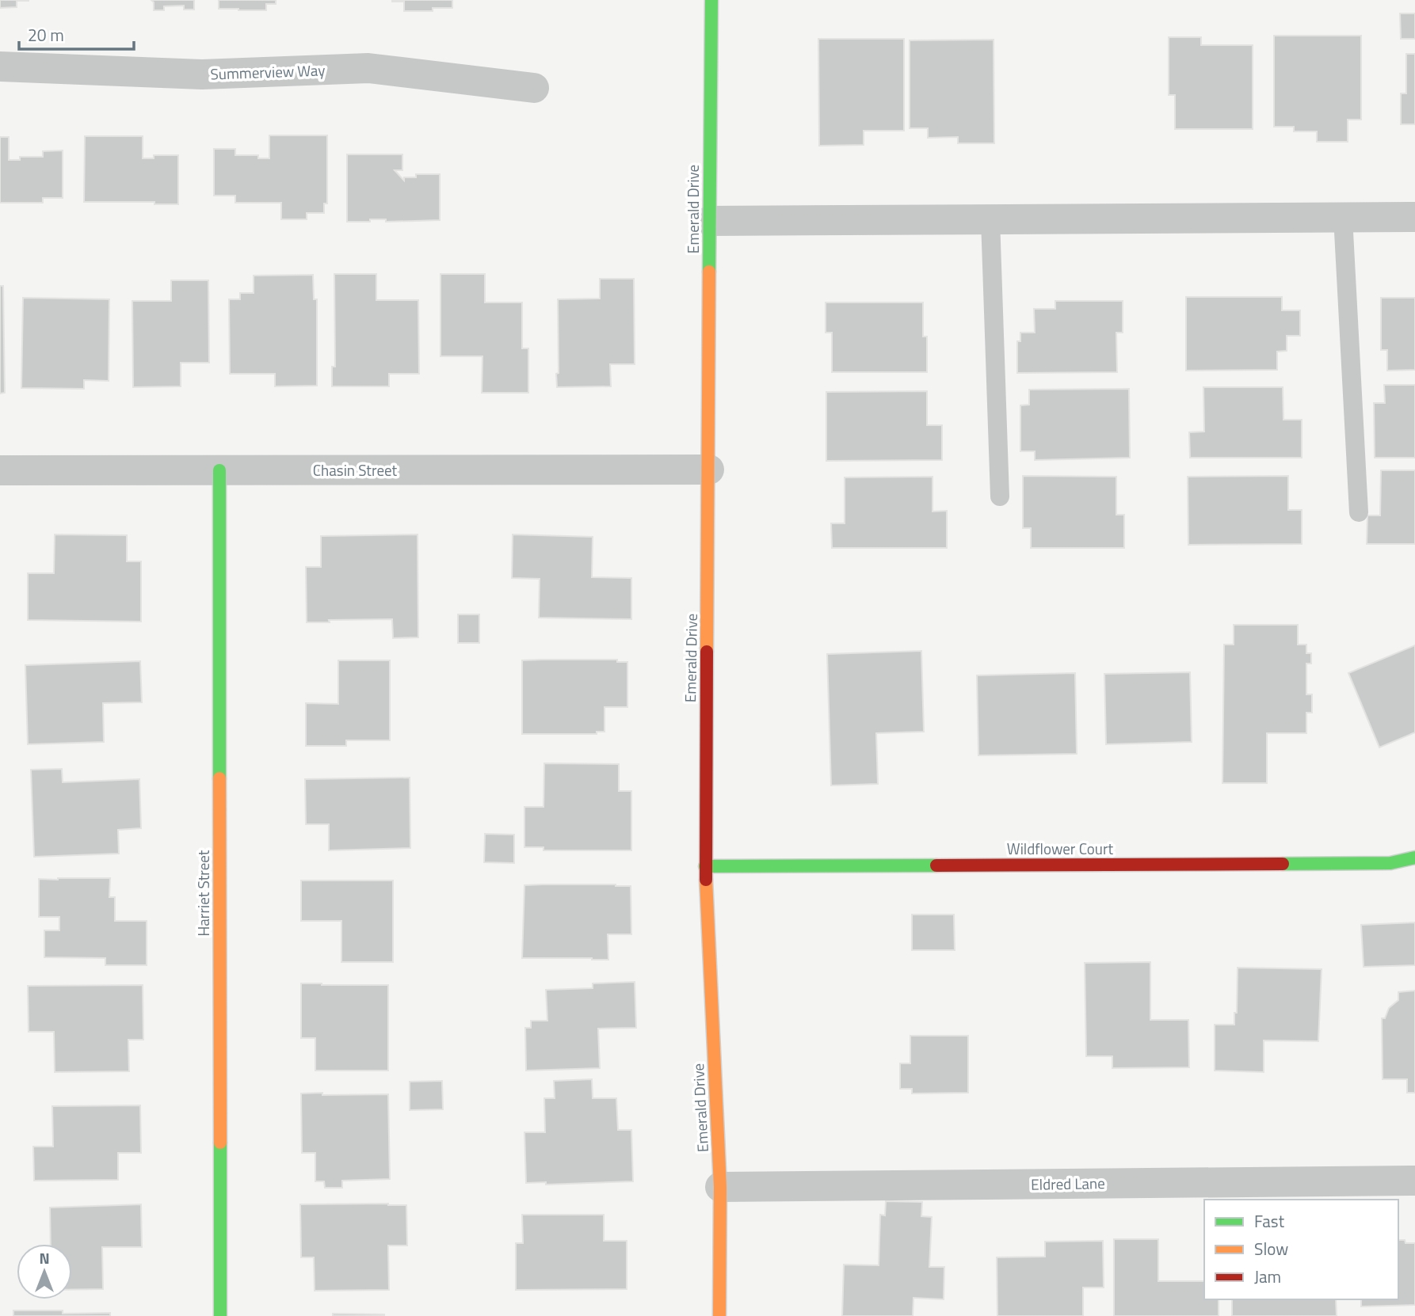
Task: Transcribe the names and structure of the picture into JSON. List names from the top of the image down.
{
  "streets": {
    "street": [
      "Summerview Way",
      "Emerald Drive",
      "Chasin Street",
      "Wildflower Court",
      "Harriet Street",
      "Eldred Lane"
    ]
  },
  "crossings": [
    ["Emerald Drive", "Chasin Street"],
    ["Emerald Drive", "Wildflower Court"],
    ["Emerald Drive", "Eldred Lane"],
    ["Chasin Street", "Harriet Street"]
  ],
  "legend": ["Fast", "Slow", "Jam"],
  "scale_bar": "20 m",
  "north": "top"
}
